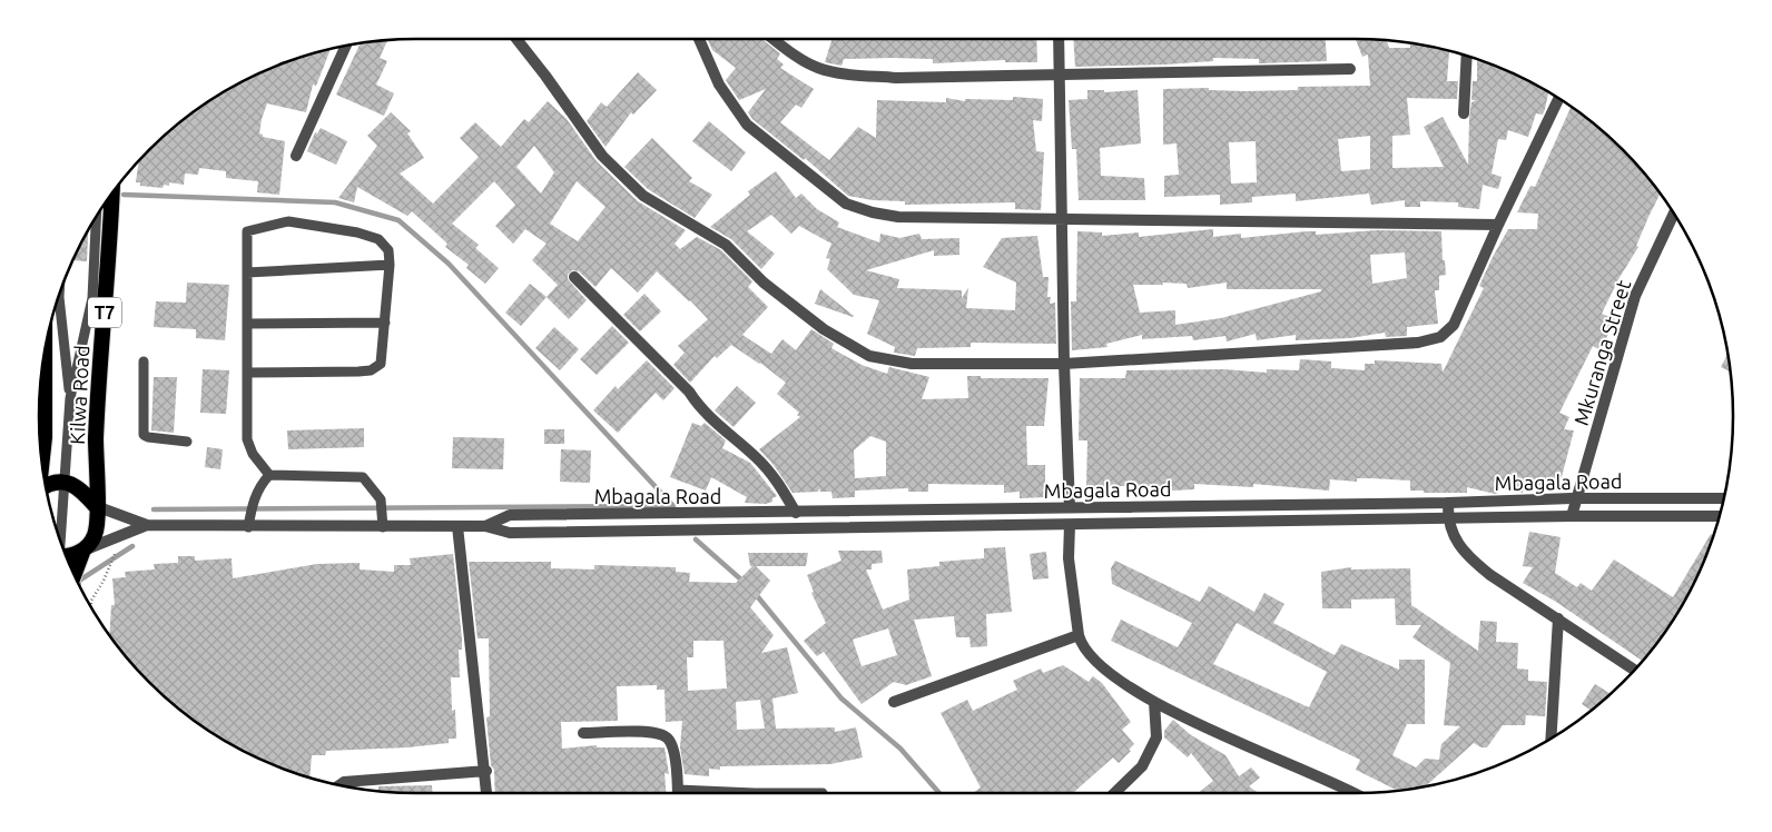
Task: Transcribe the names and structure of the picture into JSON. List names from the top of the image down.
{
  "streets": {
    "highway": ["T7", "Kilwa Road"],
    "street": ["Mkuranga Street", "Mbagala Road"]
  },
  "crossings": [
    ["T7", "Kilwa Road"],
    ["T7", "Mbagala Road"],
    ["Mkuranga Street", "Mbagala Road"],
    ["Kilwa Road", "Mbagala Road"]
  ]
}
